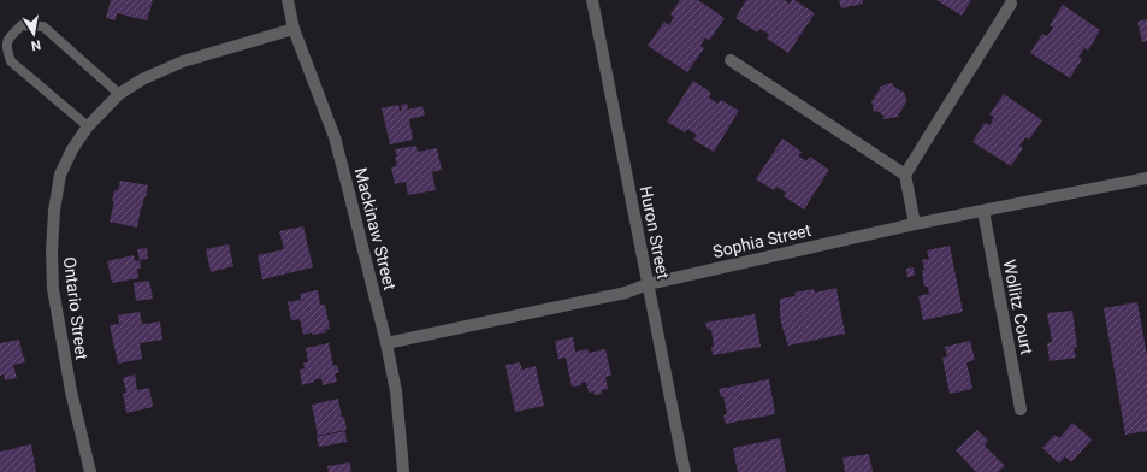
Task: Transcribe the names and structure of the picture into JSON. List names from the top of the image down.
{
  "streets": {
    "street": [
      "Mackinaw Street",
      "Huron Street",
      "Sophia Street",
      "Wollitz Court",
      "Ontario Street"
    ]
  },
  "crossings": [
    ["Mackinaw Street", "Sophia Street"],
    ["Mackinaw Street", "Ontario Street"],
    ["Huron Street", "Sophia Street"],
    ["Sophia Street", "Wollitz Court"]
  ],
  "north": "bottom"
}
